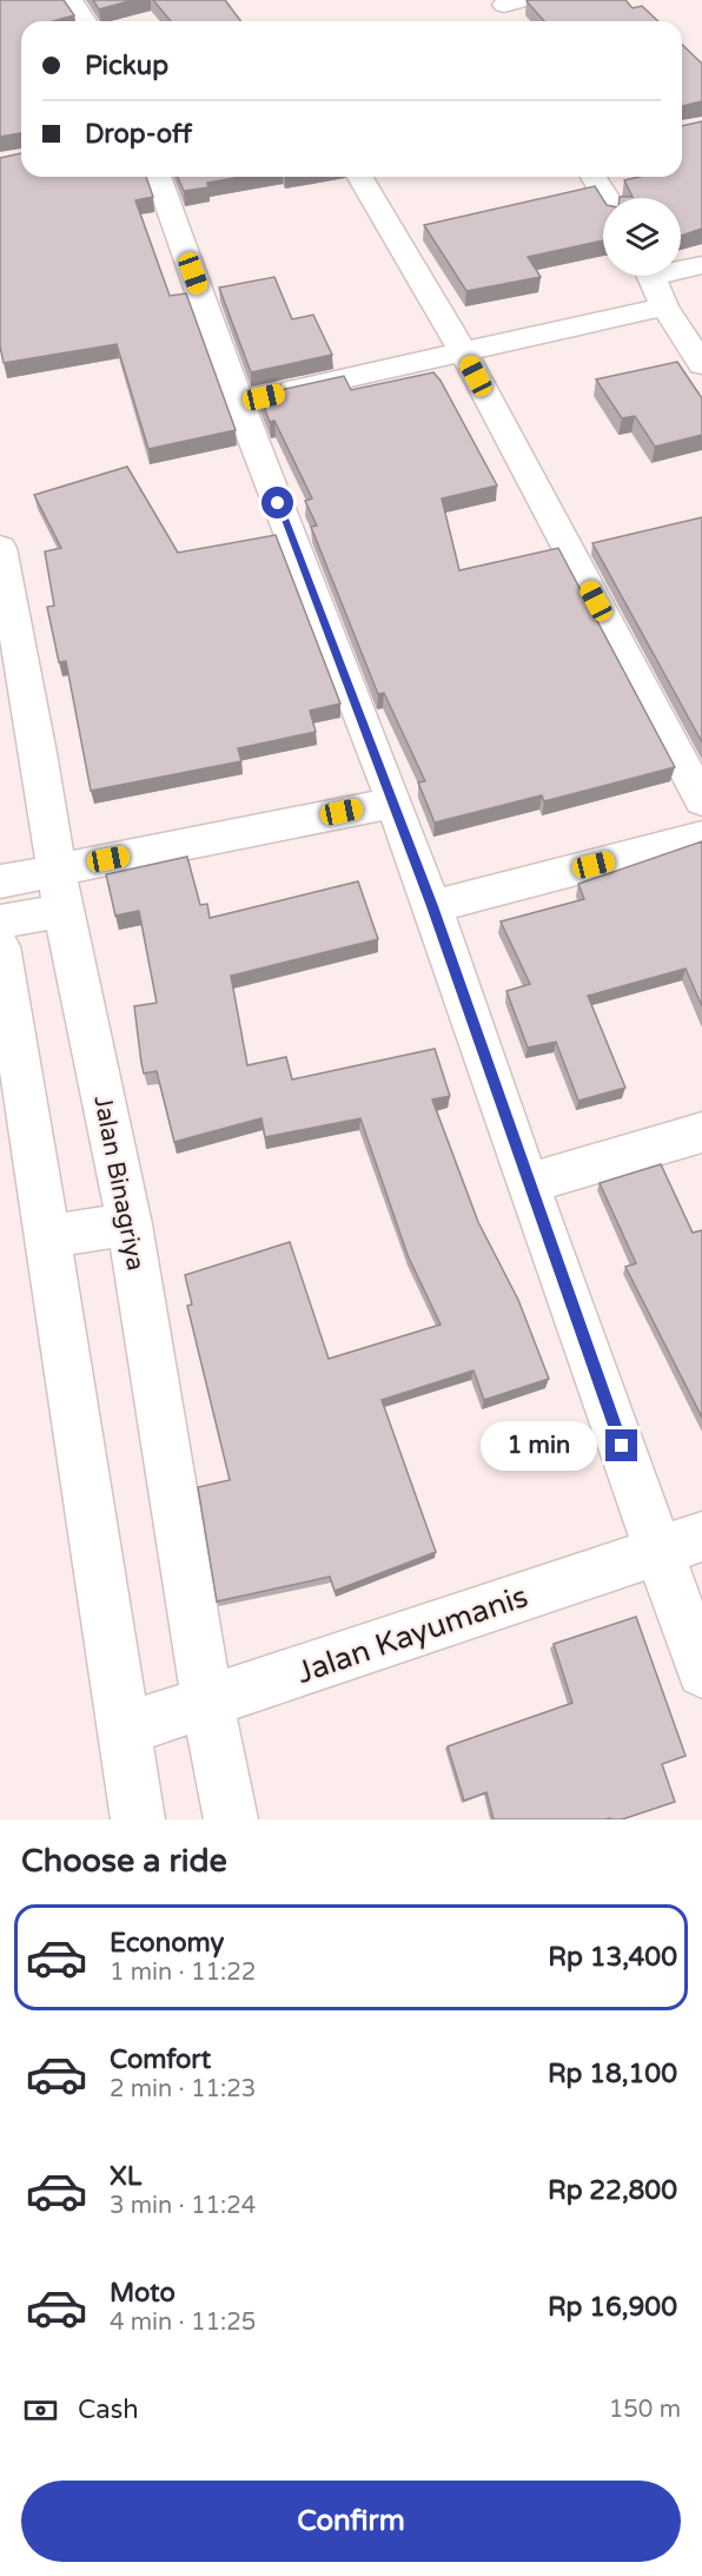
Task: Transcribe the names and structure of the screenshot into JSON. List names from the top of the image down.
{
  "streets": {
    "street": ["Jalan Binagriya", "Jalan Kayumanis"]
  },
  "crossings": [
    ["Jalan Binagriya", "Jalan Kayumanis"]
  ],
  "page": {
    "banner": ["Pickup", "Drop-off"],
    "bubble": "1 min",
    "heading": "Choose a ride",
    "list": [
      {
        "name": "Economy",
        "note": "1 min · 11:22",
        "value": "Rp 13,400"
      },
      {
        "name": "Comfort",
        "note": "2 min · 11:23",
        "value": "Rp 18,100"
      },
      {
        "name": "XL",
        "note": "3 min · 11:24",
        "value": "Rp 22,800"
      },
      {
        "name": "Moto",
        "note": "4 min · 11:25",
        "value": "Rp 16,900"
      }
    ],
    "pay": ["Cash", "150 m"],
    "buttons": "Confirm"
  }
}
